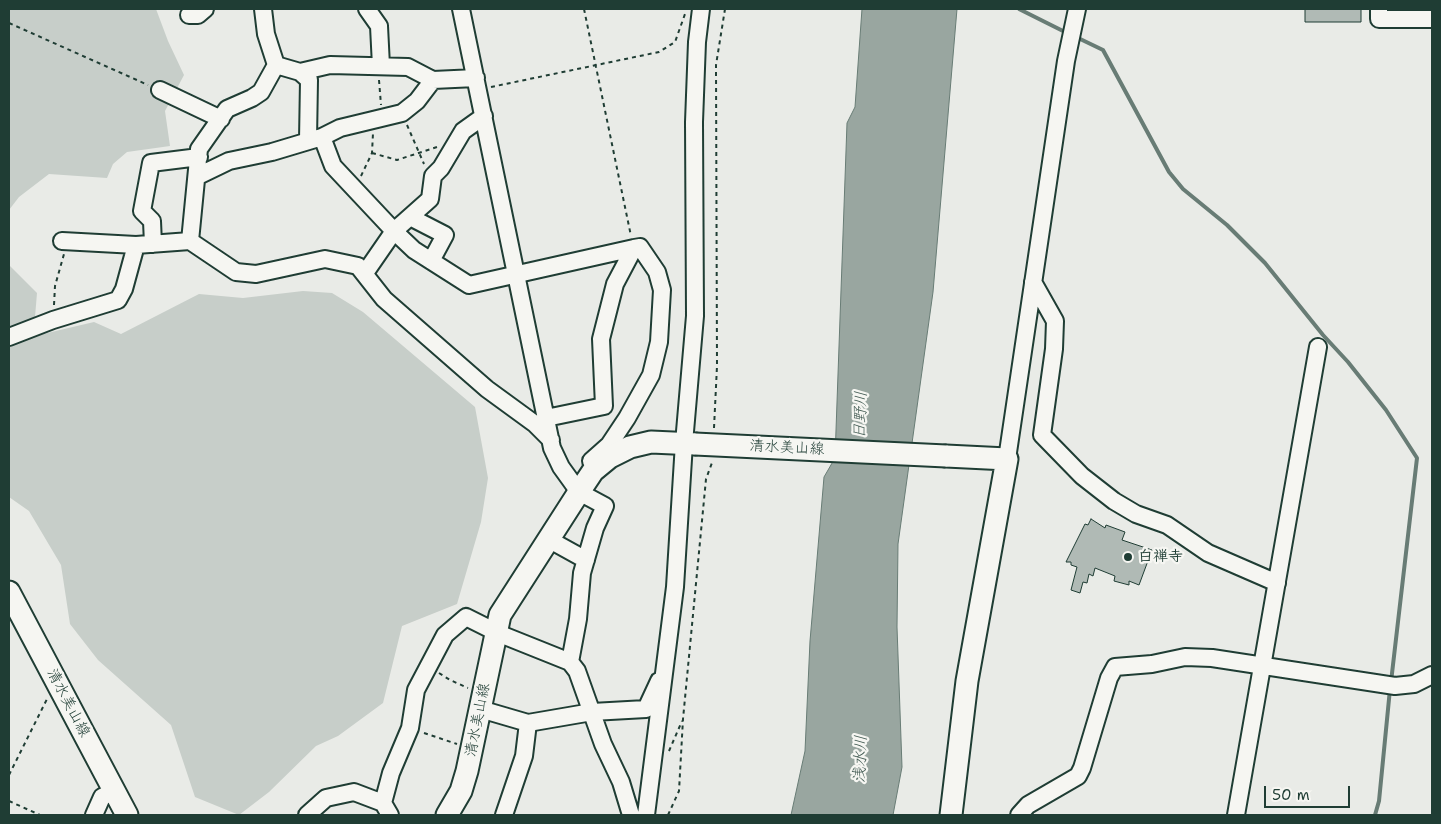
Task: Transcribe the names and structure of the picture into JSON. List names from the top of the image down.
{
  "streets": {
    "main road": ["清水美山線"]
  },
  "water": ["日野川", "浅水川"],
  "places": ["白禅寺"],
  "scale_bar": "50 m"
}
